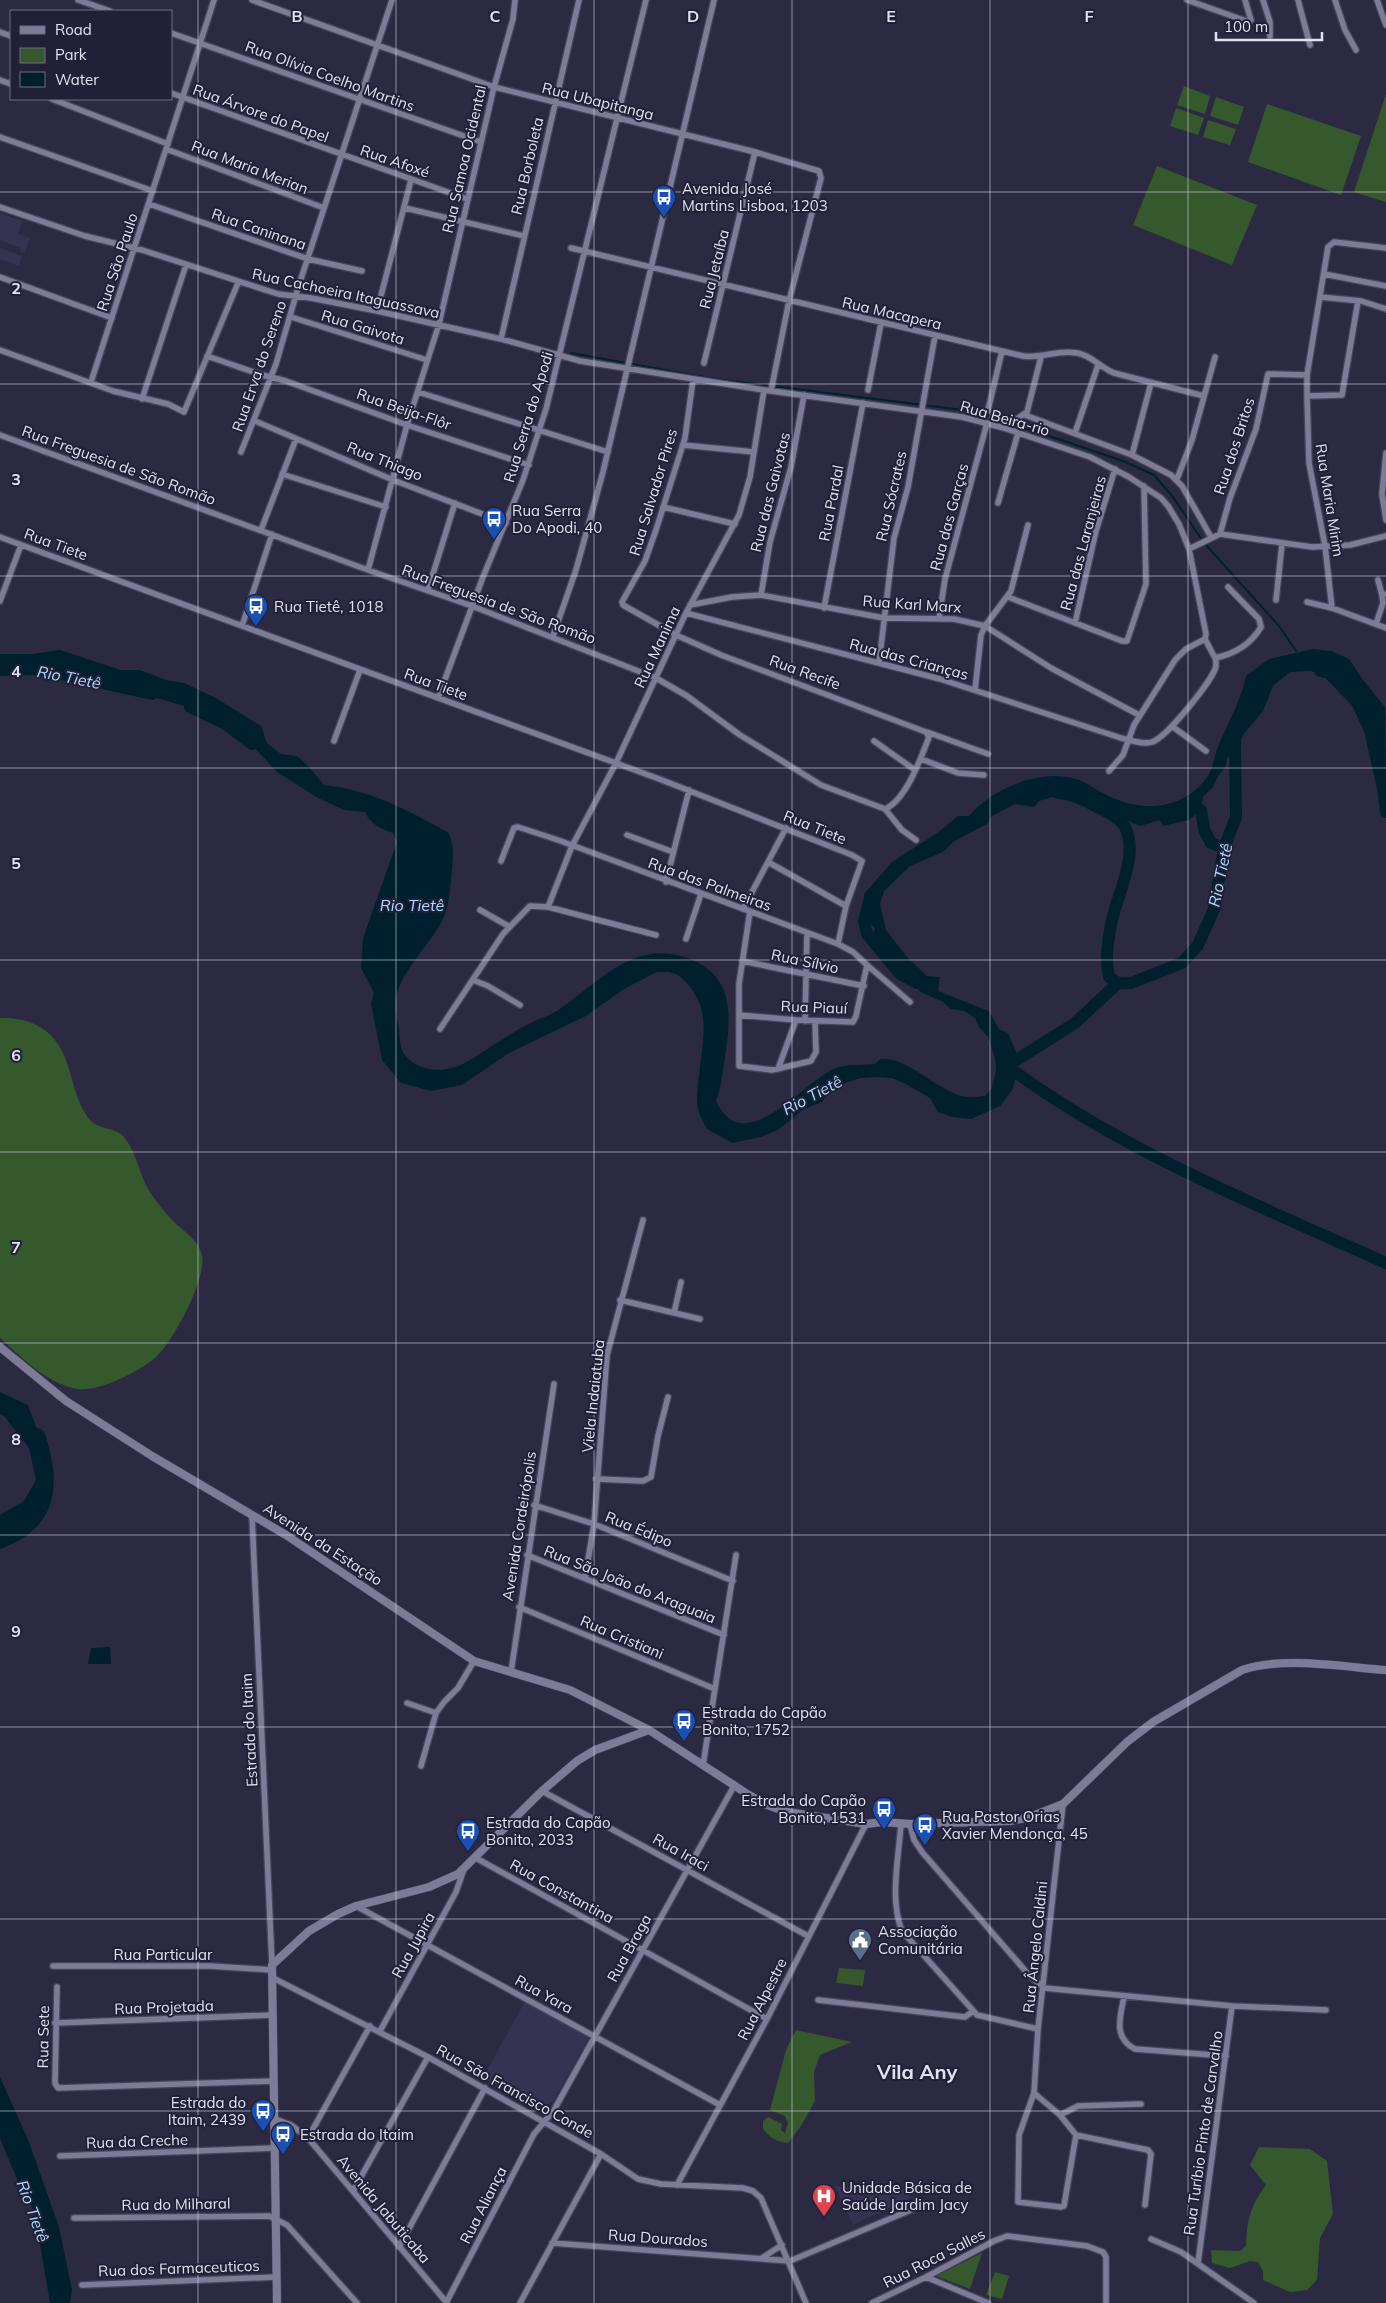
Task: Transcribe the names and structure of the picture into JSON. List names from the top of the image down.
{
  "streets": {
    "street": [
      "Rua Olívia Coelho Martins",
      "Rua Ubapitanga",
      "Rua Árvore do Papel",
      "Rua Samoa Ocidental",
      "Rua Afoxé",
      "Rua Borboleta",
      "Rua Maria Merian",
      "Rua Caninana",
      "Rua São Paulo",
      "Rua Jetaíba",
      "Rua Cachoeira Itaguassava",
      "Rua Macapera",
      "Rua Gaivota",
      "Rua Erva do Sereno",
      "Rua Beija-Flôr",
      "Rua Serra do Apodi",
      "Rua Beira-rio",
      "Rua dos Britos",
      "Rua Thiago",
      "Rua Freguesia de São Romão",
      "Rua Salvador Pires",
      "Rua das Gaivotas",
      "Rua Sócrates",
      "Rua Maria Mirim",
      "Rua Pardal",
      "Rua das Garças",
      "Rua das Laranjeiras",
      "Rua Tiete",
      "Rua Karl Marx",
      "Rua Manima",
      "Rua das Crianças",
      "Rua Recife",
      "Rua das Palmeiras",
      "Rua Sílvio",
      "Rua Piauí",
      "Viela Indaiatuba",
      "Avenida Cordeirópolis",
      "Rua Édipo",
      "Avenida da Estação",
      "Rua São João do Araguaia",
      "Rua Cristiani",
      "Estrada do Itaim",
      "Rua Iraci",
      "Rua Constantina",
      "Rua Jupira",
      "Rua Ângelo Caldini",
      "Rua Braga",
      "Rua Particular",
      "Rua Yara",
      "Rua Alpestre",
      "Rua Projetada",
      "Rua Sete",
      "Rua São Francisco Conde",
      "Rua Turíbio Pinto de Carvalho",
      "Rua da Creche",
      "Rua do Milharal",
      "Rua Aliança",
      "Avenida Jabuticaba",
      "Rua Dourados",
      "Rua Roca Salles",
      "Rua dos Farmaceuticos"
    ]
  },
  "crossings": [
    ["Rua Olívia Coelho Martins", "Rua Samoa Ocidental"],
    ["Rua Olívia Coelho Martins", "Rua São Paulo"],
    ["Rua Olívia Coelho Martins", "Rua Erva do Sereno"],
    ["Rua Ubapitanga", "Rua Samoa Ocidental"],
    ["Rua Ubapitanga", "Rua Borboleta"],
    ["Rua Ubapitanga", "Rua Jetaíba"],
    ["Rua Ubapitanga", "Rua Macapera"],
    ["Rua Ubapitanga", "Rua Erva do Sereno"],
    ["Rua Ubapitanga", "Rua Serra do Apodi"],
    ["Rua Árvore do Papel", "Rua Afoxé"],
    ["Rua Árvore do Papel", "Rua São Paulo"],
    ["Rua Árvore do Papel", "Rua Erva do Sereno"],
    ["Rua Samoa Ocidental", "Rua Afoxé"],
    ["Rua Samoa Ocidental", "Rua Cachoeira Itaguassava"],
    ["Rua Samoa Ocidental", "Rua Gaivota"],
    ["Rua Samoa Ocidental", "Rua Beija-Flôr"],
    ["Rua Samoa Ocidental", "Rua Thiago"],
    ["Rua Afoxé", "Rua Erva do Sereno"],
    ["Rua Borboleta", "Rua Cachoeira Itaguassava"],
    ["Rua Maria Merian", "Rua São Paulo"],
    ["Rua Maria Merian", "Rua Erva do Sereno"],
    ["Rua Caninana", "Rua São Paulo"],
    ["Rua Caninana", "Rua Erva do Sereno"],
    ["Rua São Paulo", "Rua Cachoeira Itaguassava"],
    ["Rua Jetaíba", "Rua Macapera"],
    ["Rua Cachoeira Itaguassava", "Rua Erva do Sereno"],
    ["Rua Cachoeira Itaguassava", "Rua Serra do Apodi"],
    ["Rua Cachoeira Itaguassava", "Rua Beira-rio"],
    ["Rua Cachoeira Itaguassava", "Rua Salvador Pires"],
    ["Rua Macapera", "Rua Serra do Apodi"],
    ["Rua Macapera", "Rua Sócrates"],
    ["Rua Gaivota", "Rua Erva do Sereno"],
    ["Rua Erva do Sereno", "Rua Beija-Flôr"],
    ["Rua Erva do Sereno", "Rua Thiago"],
    ["Rua Beija-Flôr", "Rua Serra do Apodi"],
    ["Rua Serra do Apodi", "Rua Thiago"],
    ["Rua Serra do Apodi", "Rua Freguesia de São Romão"],
    ["Rua Serra do Apodi", "Rua Tiete"],
    ["Rua Beira-rio", "Rua Salvador Pires"],
    ["Rua Beira-rio", "Rua das Gaivotas"],
    ["Rua Beira-rio", "Rua Sócrates"],
    ["Rua Beira-rio", "Rua Pardal"],
    ["Rua Beira-rio", "Rua das Garças"],
    ["Rua Beira-rio", "Rua das Laranjeiras"],
    ["Rua Beira-rio", "Rua Manima"],
    ["Rua dos Britos", "Rua Maria Mirim"],
    ["Rua Freguesia de São Romão", "Rua Manima"],
    ["Rua Salvador Pires", "Rua Manima"],
    ["Rua Salvador Pires", "Rua Recife"],
    ["Rua das Gaivotas", "Rua Karl Marx"],
    ["Rua Sócrates", "Rua Karl Marx"],
    ["Rua Sócrates", "Rua das Crianças"],
    ["Rua Pardal", "Rua Karl Marx"],
    ["Rua das Garças", "Rua Karl Marx"],
    ["Rua Tiete", "Rua Manima"],
    ["Rua Karl Marx", "Rua Manima"],
    ["Rua Manima", "Rua das Crianças"],
    ["Rua Manima", "Rua Recife"],
    ["Rua Manima", "Rua das Palmeiras"],
    ["Rua Sílvio", "Rua Piauí"],
    ["Viela Indaiatuba", "Rua Édipo"],
    ["Viela Indaiatuba", "Rua São João do Araguaia"],
    ["Avenida Cordeirópolis", "Rua Édipo"],
    ["Avenida Cordeirópolis", "Avenida da Estação"],
    ["Avenida Cordeirópolis", "Rua São João do Araguaia"],
    ["Avenida Cordeirópolis", "Rua Cristiani"],
    ["Avenida da Estação", "Estrada do Itaim"],
    ["Avenida da Estação", "Rua Ângelo Caldini"],
    ["Avenida da Estação", "Rua Braga"],
    ["Avenida da Estação", "Rua Alpestre"],
    ["Estrada do Itaim", "Rua Particular"],
    ["Estrada do Itaim", "Rua Projetada"],
    ["Estrada do Itaim", "Rua Sete"],
    ["Estrada do Itaim", "Rua São Francisco Conde"],
    ["Estrada do Itaim", "Rua da Creche"],
    ["Estrada do Itaim", "Rua do Milharal"],
    ["Estrada do Itaim", "Avenida Jabuticaba"],
    ["Estrada do Itaim", "Rua dos Farmaceuticos"],
    ["Rua Iraci", "Rua Braga"],
    ["Rua Iraci", "Rua Alpestre"],
    ["Rua Constantina", "Rua Braga"],
    ["Rua Constantina", "Rua Alpestre"],
    ["Rua Jupira", "Rua Yara"],
    ["Rua Jupira", "Rua São Francisco Conde"],
    ["Rua Braga", "Rua Yara"],
    ["Rua Braga", "Rua São Francisco Conde"],
    ["Rua Braga", "Rua Aliança"],
    ["Rua Particular", "Rua São Francisco Conde"],
    ["Rua Yara", "Rua Alpestre"],
    ["Rua Alpestre", "Rua São Francisco Conde"],
    ["Rua Projetada", "Rua Sete"],
    ["Rua São Francisco Conde", "Rua Aliança"],
    ["Rua Aliança", "Avenida Jabuticaba"]
  ],
  "districts": ["Vila Any"],
  "water": ["Rio Tietê"],
  "places": {
    "bus stop": [
      "Avenida José Martins Lisboa, 1203",
      "Rua Serra Do Apodi, 40",
      "Rua Tietê, 1018",
      "Estrada do Capão Bonito, 1752",
      "Estrada do Capão Bonito, 1531",
      "Rua Pastor Orias Xavier Mendonça, 45",
      "Estrada do Capão Bonito, 2033",
      "Estrada do Itaim, 2439",
      "Estrada do Itaim"
    ],
    "public building": ["Associação Comunitária"],
    "hospital": ["Unidade Básica de Saúde Jardim Jacy"]
  },
  "legend": ["Road", "Park", "Water"],
  "scale_bar": "100 m",
  "grid": {
    "columns": [
      "B",
      "C",
      "D",
      "E",
      "F"
    ],
    "rows": [
      "2",
      "3",
      "4",
      "5",
      "6",
      "7",
      "8",
      "9"
    ]
  }
}
